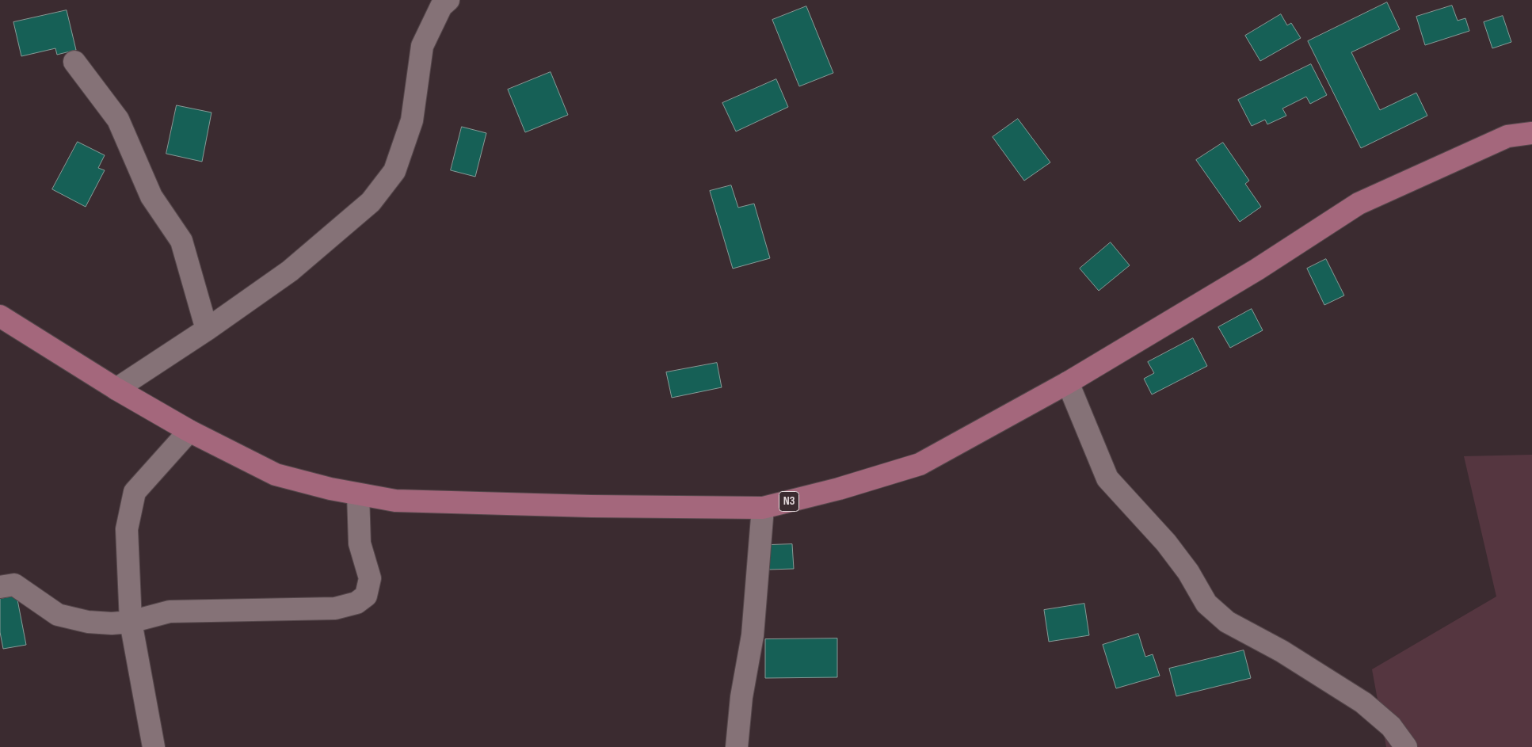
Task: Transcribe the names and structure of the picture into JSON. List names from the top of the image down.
{
  "streets": {
    "main road": ["N3"]
  }
}
